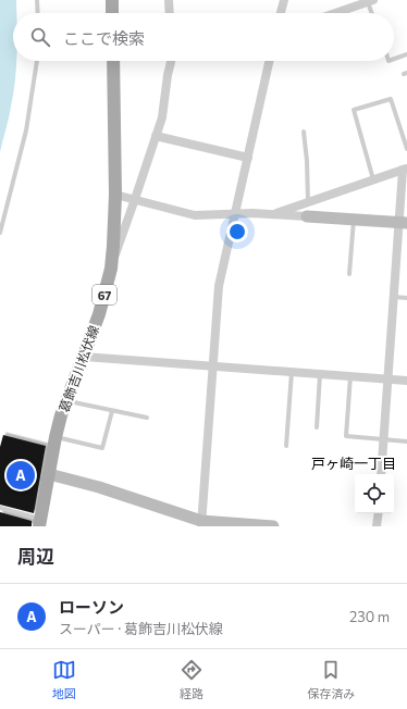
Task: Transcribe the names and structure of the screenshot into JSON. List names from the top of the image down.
{
  "streets": {
    "main road": ["67", "葛飾吉川松伏線"]
  },
  "districts": ["戸ヶ崎一丁目"],
  "page": {
    "search": "ここで検索",
    "pins": "A",
    "heading": "周辺",
    "list": [
      {
        "mark": "A",
        "name": "ローソン",
        "note": "スーパー · 葛飾吉川松伏線",
        "value": "230 m"
      }
    ],
    "nav": ["地図", "経路", "保存済み"]
  }
}
